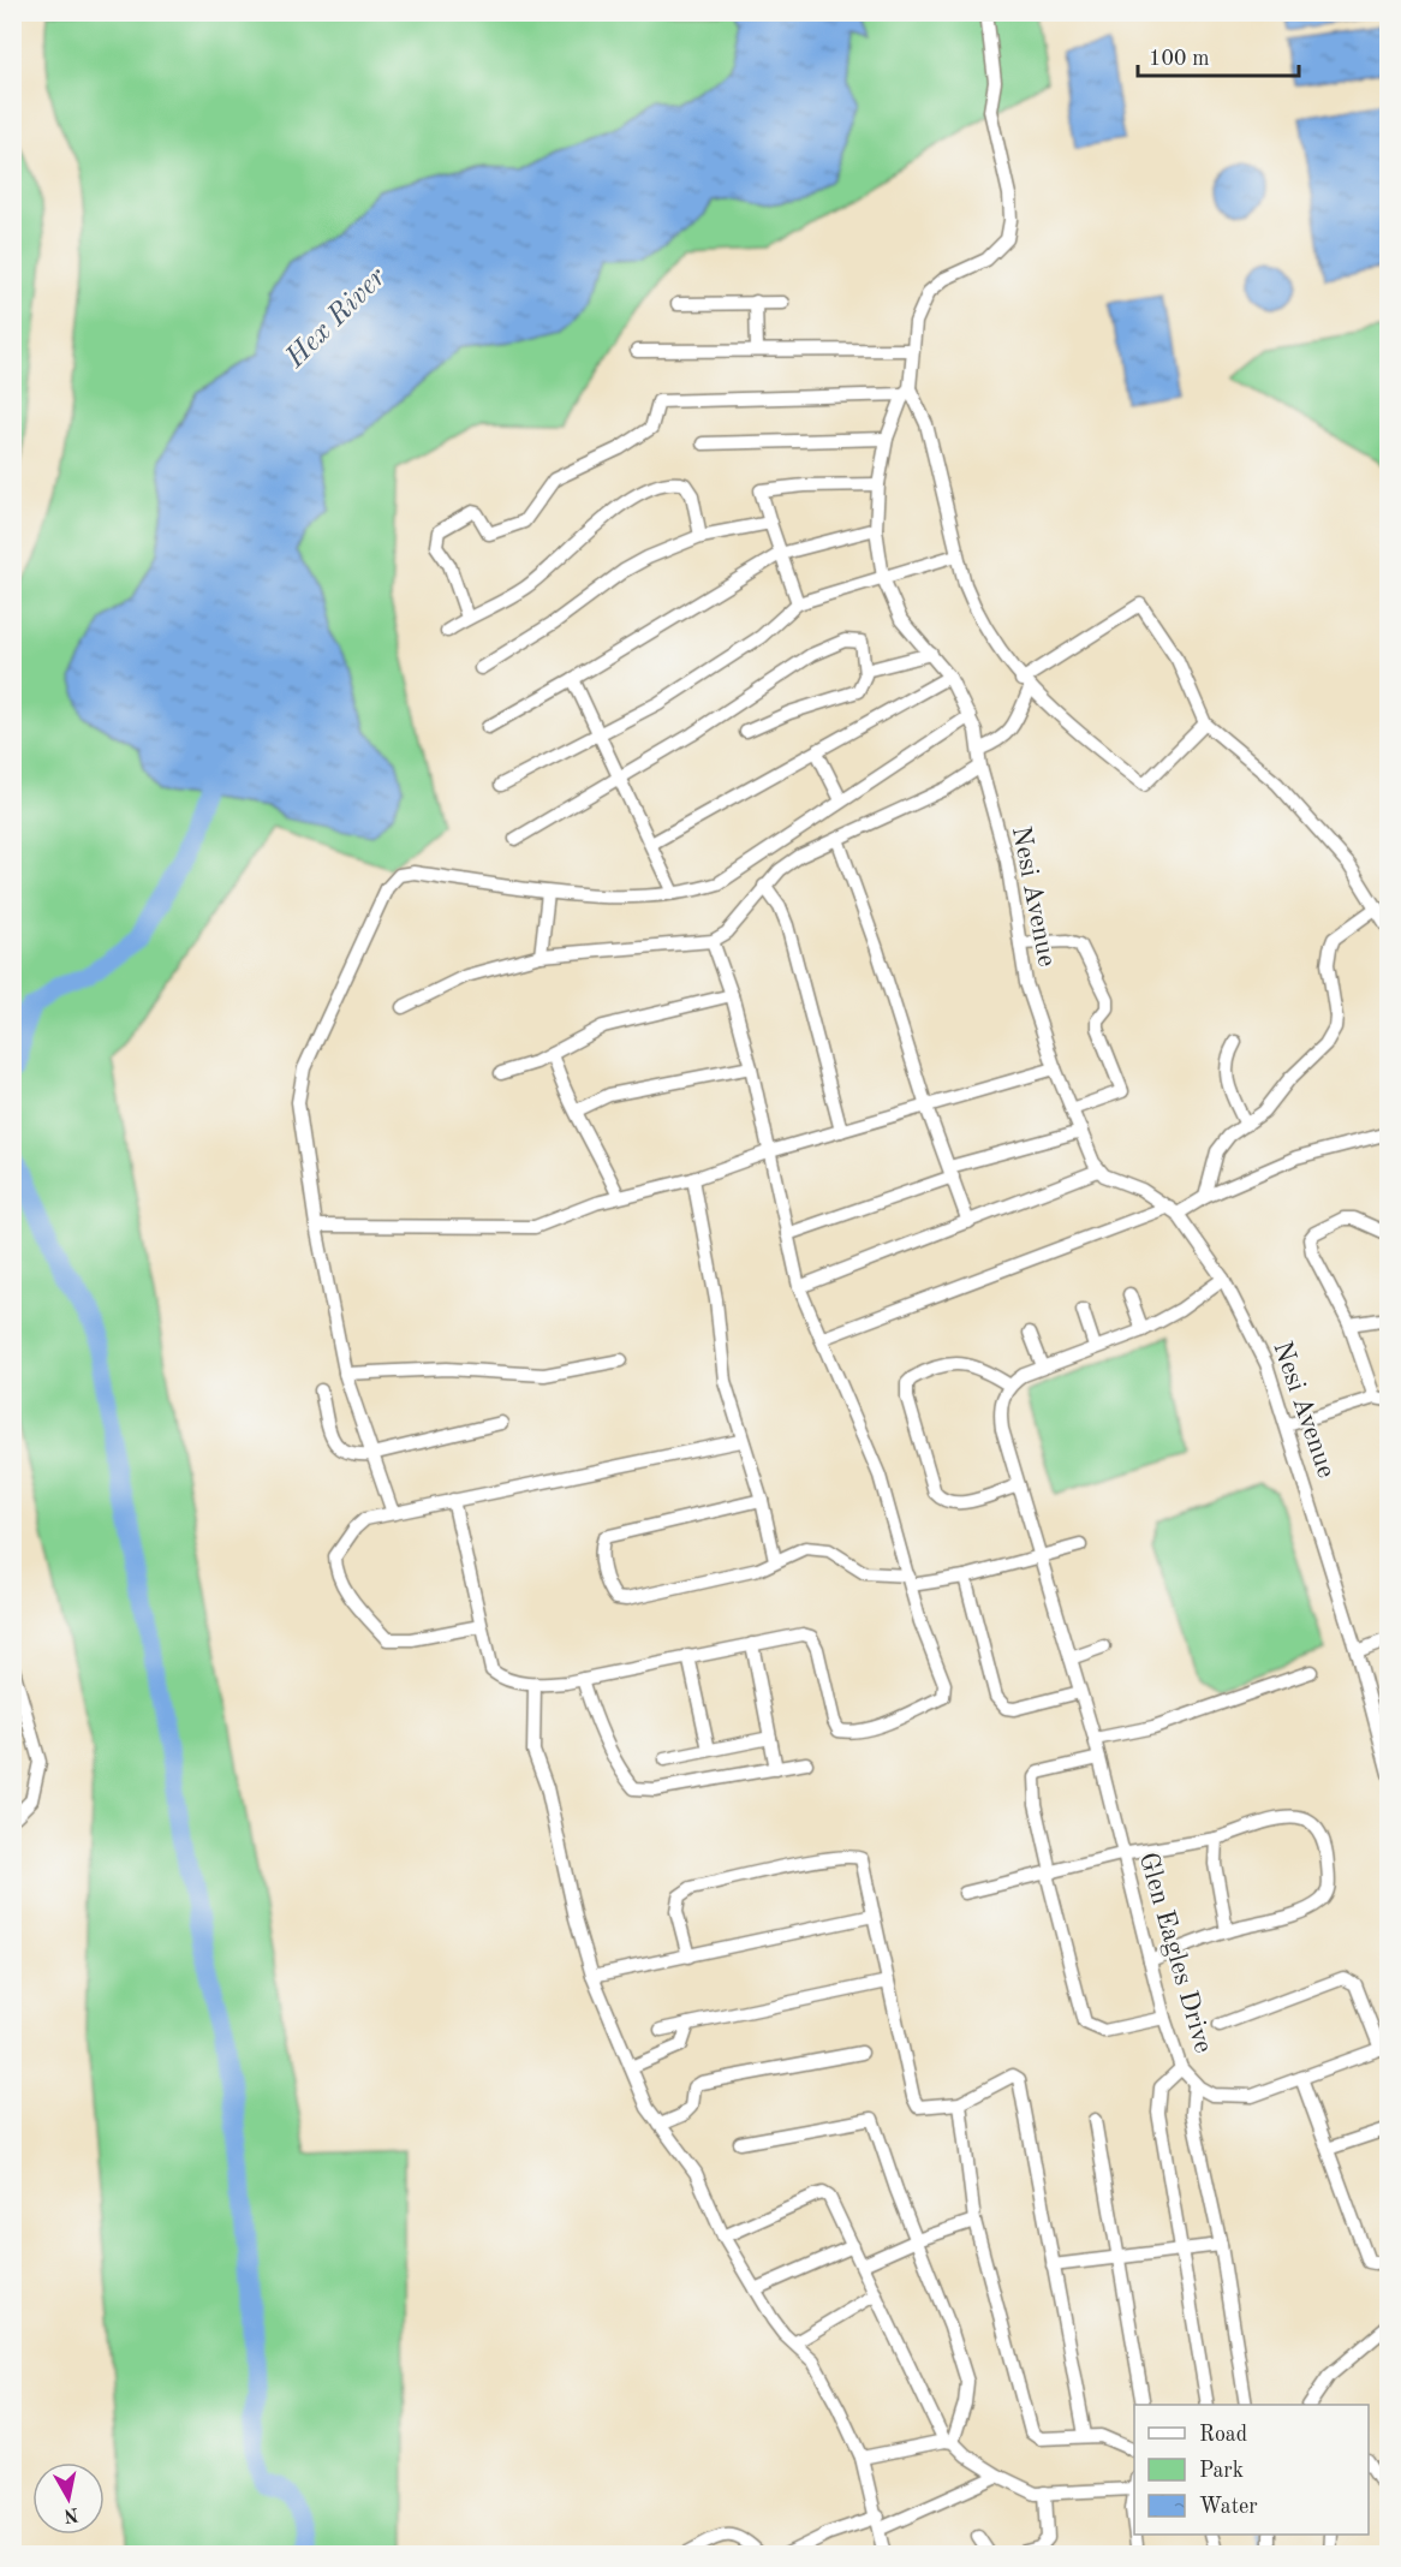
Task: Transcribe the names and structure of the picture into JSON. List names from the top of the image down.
{
  "streets": {
    "street": ["Nesi Avenue", "Glen Eagles Drive"]
  },
  "water": ["Hex River"],
  "legend": ["Road", "Park", "Water"],
  "scale_bar": "100 m",
  "north": "bottom"
}
